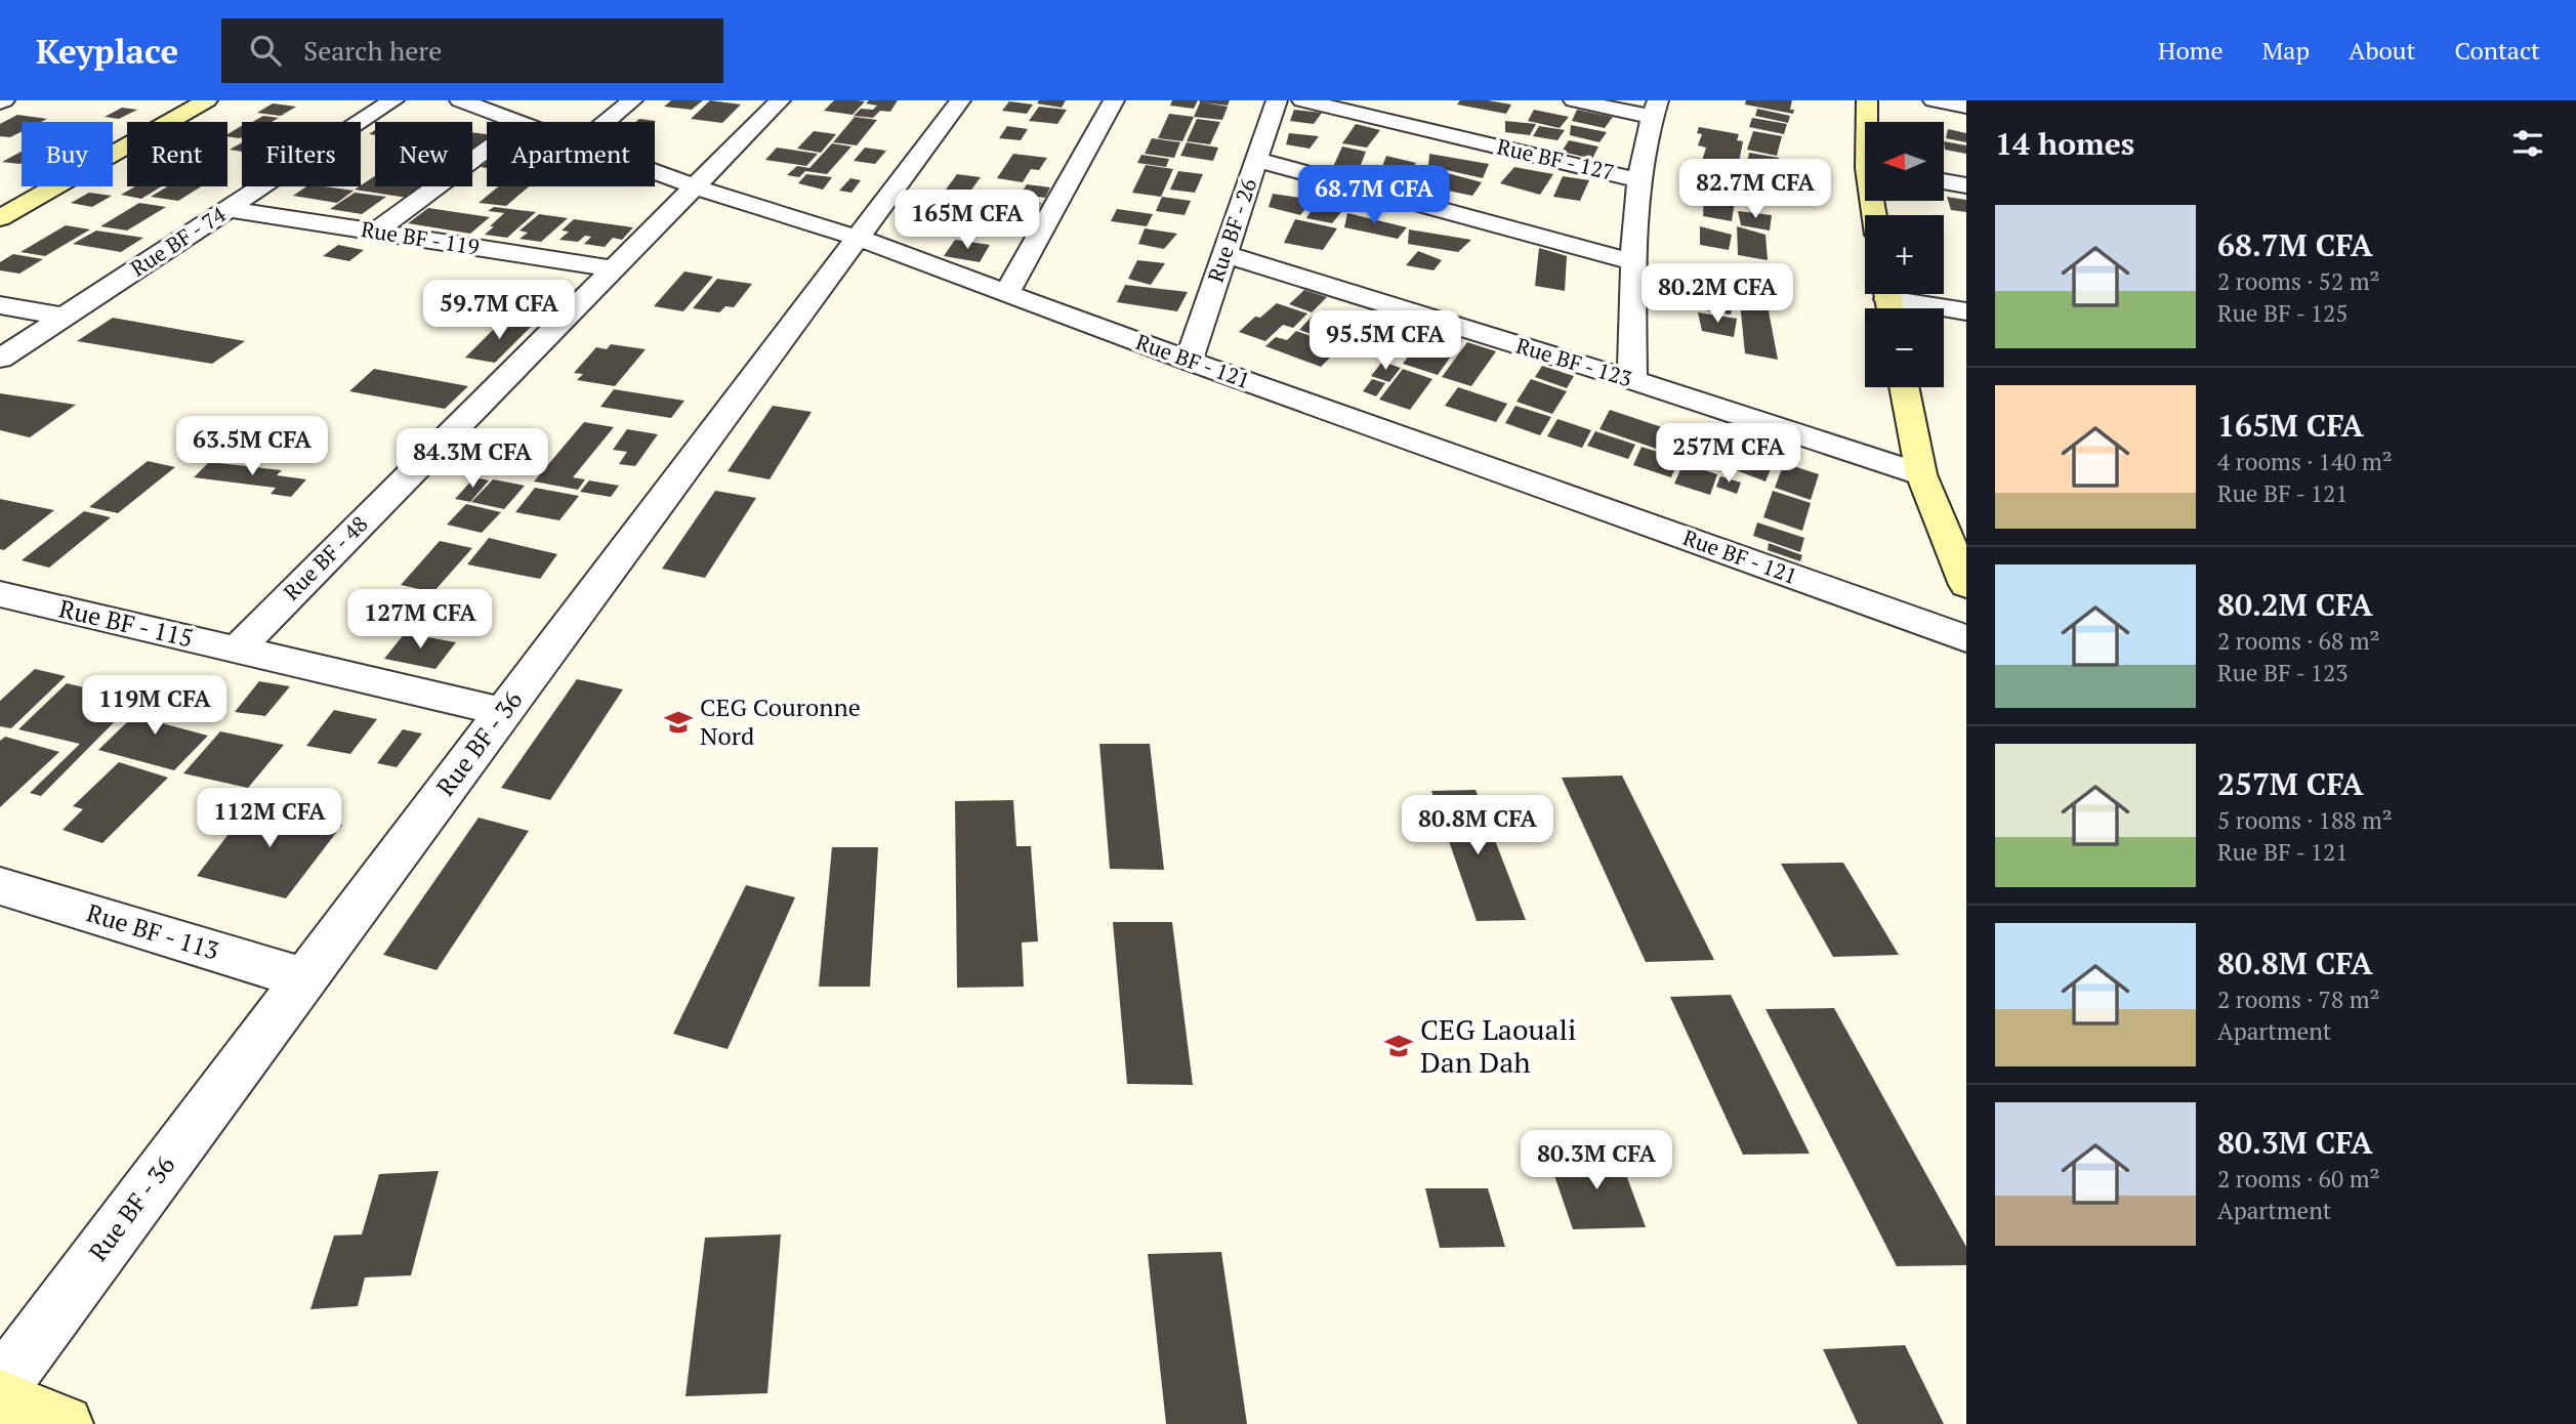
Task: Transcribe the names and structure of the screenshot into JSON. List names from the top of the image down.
{
  "streets": {
    "street": [
      "Rue BF - 127",
      "Rue BF - 26",
      "Rue BF - 119",
      "Rue BF - 74",
      "Rue BF - 121",
      "Rue BF - 123",
      "Rue BF - 48",
      "Rue BF - 115",
      "Rue BF - 36",
      "Rue BF - 113"
    ]
  },
  "crossings": [
    ["Rue BF - 26", "Rue BF - 121"],
    ["Rue BF - 26", "Rue BF - 123"],
    ["Rue BF - 119", "Rue BF - 74"],
    ["Rue BF - 119", "Rue BF - 48"],
    ["Rue BF - 121", "Rue BF - 48"],
    ["Rue BF - 121", "Rue BF - 36"],
    ["Rue BF - 48", "Rue BF - 115"],
    ["Rue BF - 115", "Rue BF - 36"],
    ["Rue BF - 36", "Rue BF - 113"]
  ],
  "places": {
    "school or university": ["CEG Couronne Nord", "CEG Laouali Dan Dah"]
  },
  "north": "left",
  "page": {
    "header": "Keyplace",
    "search": "Search here",
    "nav": [
      "Home",
      "Map",
      "About",
      "Contact"
    ],
    "heading": "14 homes",
    "map_buttons": ["+", "−"],
    "chip": [
      "Buy",
      "Rent",
      "Filters",
      "New",
      "Apartment"
    ],
    "price": [
      "82.7M CFA",
      "68.7M CFA",
      "165M CFA",
      "80.2M CFA",
      "59.7M CFA",
      "95.5M CFA",
      "63.5M CFA",
      "257M CFA",
      "84.3M CFA",
      "127M CFA",
      "119M CFA",
      "112M CFA",
      "80.8M CFA",
      "80.3M CFA"
    ],
    "list": [
      {
        "name": "68.7M CFA",
        "note": "2 rooms · 52 m² · Rue BF - 125"
      },
      {
        "name": "165M CFA",
        "note": "4 rooms · 140 m² · Rue BF - 121"
      },
      {
        "name": "80.2M CFA",
        "note": "2 rooms · 68 m² · Rue BF - 123"
      },
      {
        "name": "257M CFA",
        "note": "5 rooms · 188 m² · Rue BF - 121"
      },
      {
        "name": "80.8M CFA",
        "note": "2 rooms · 78 m² · Apartment"
      },
      {
        "name": "80.3M CFA",
        "note": "2 rooms · 60 m² · Apartment"
      }
    ]
  }
}
